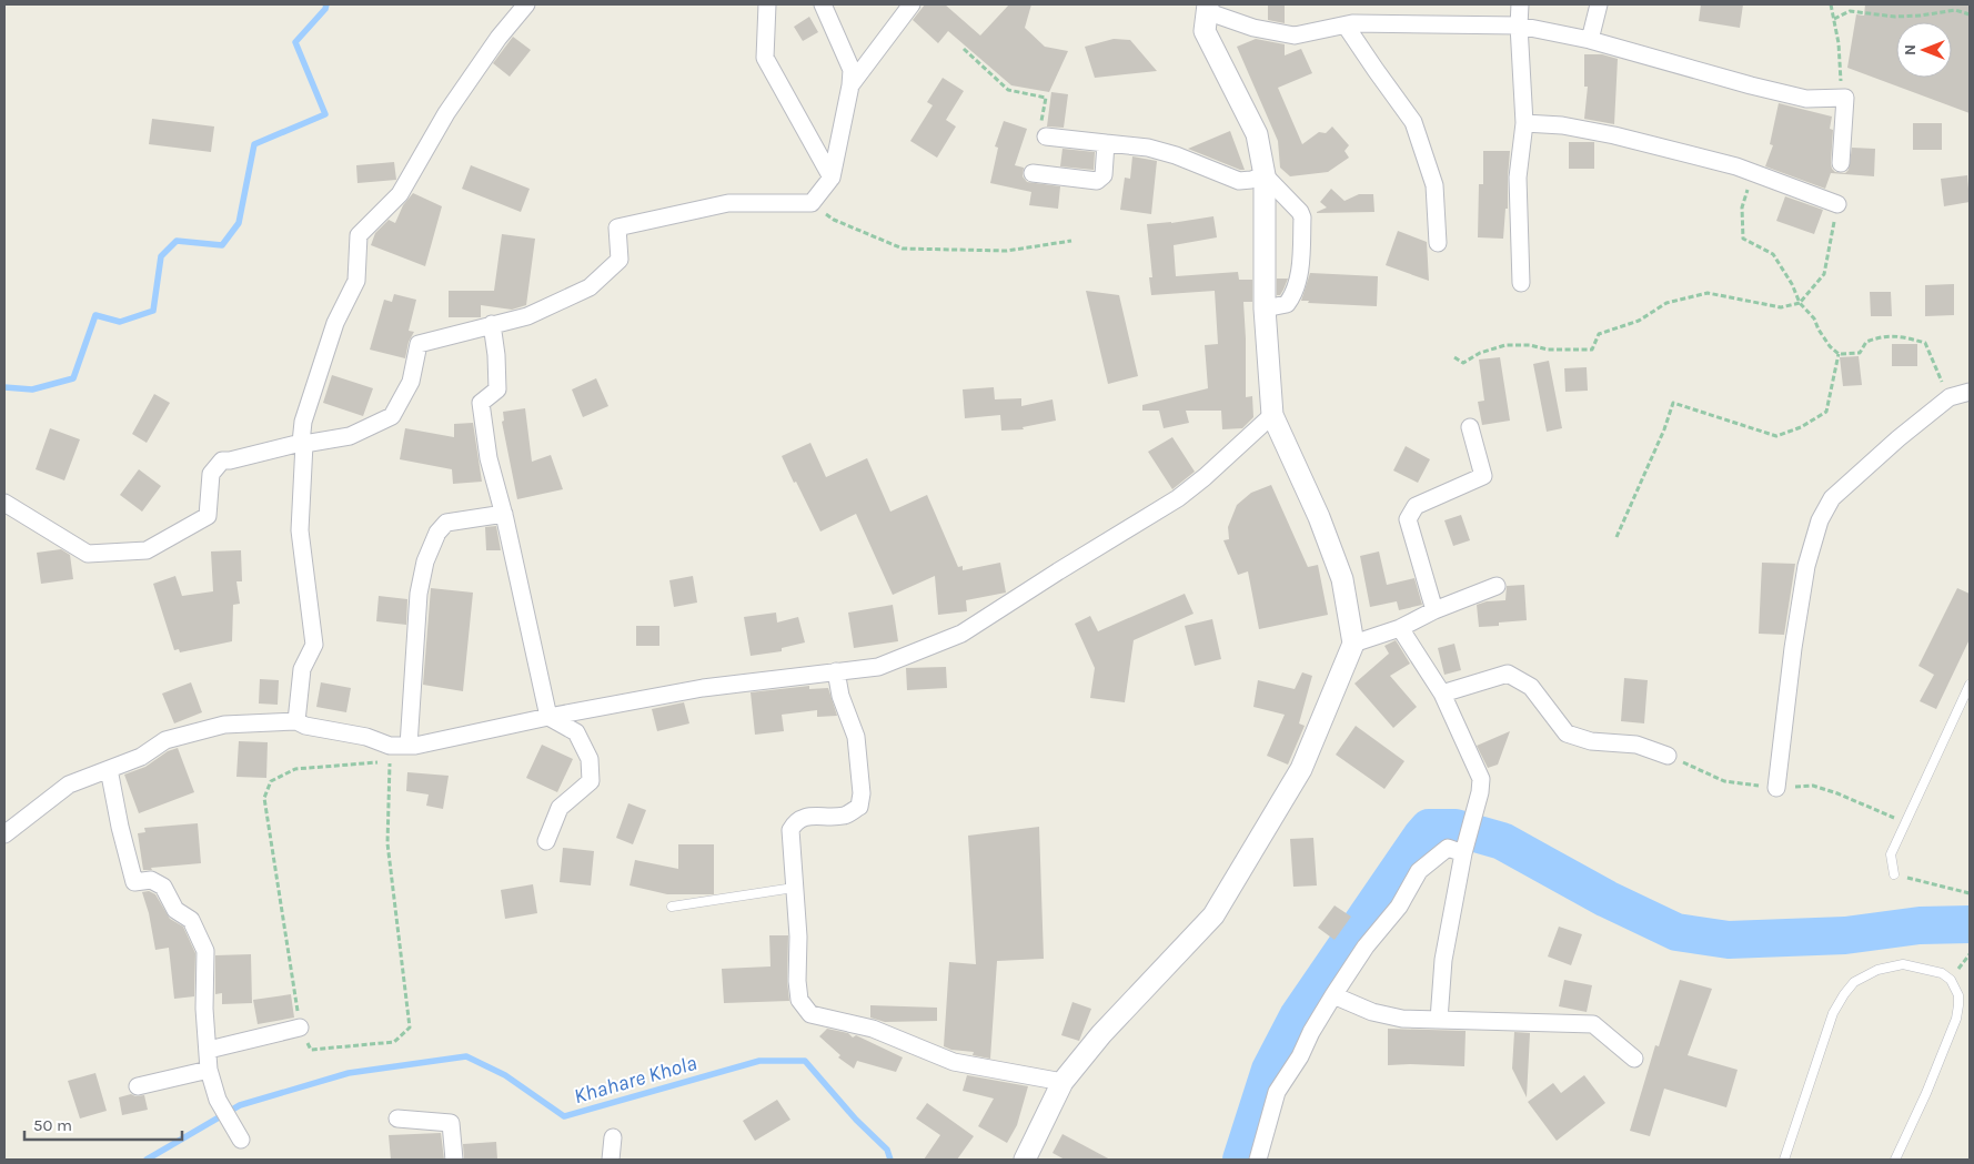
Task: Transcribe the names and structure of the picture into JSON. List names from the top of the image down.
{
  "water": ["Khahare Khola"],
  "scale_bar": "50 m",
  "north": "left"
}
